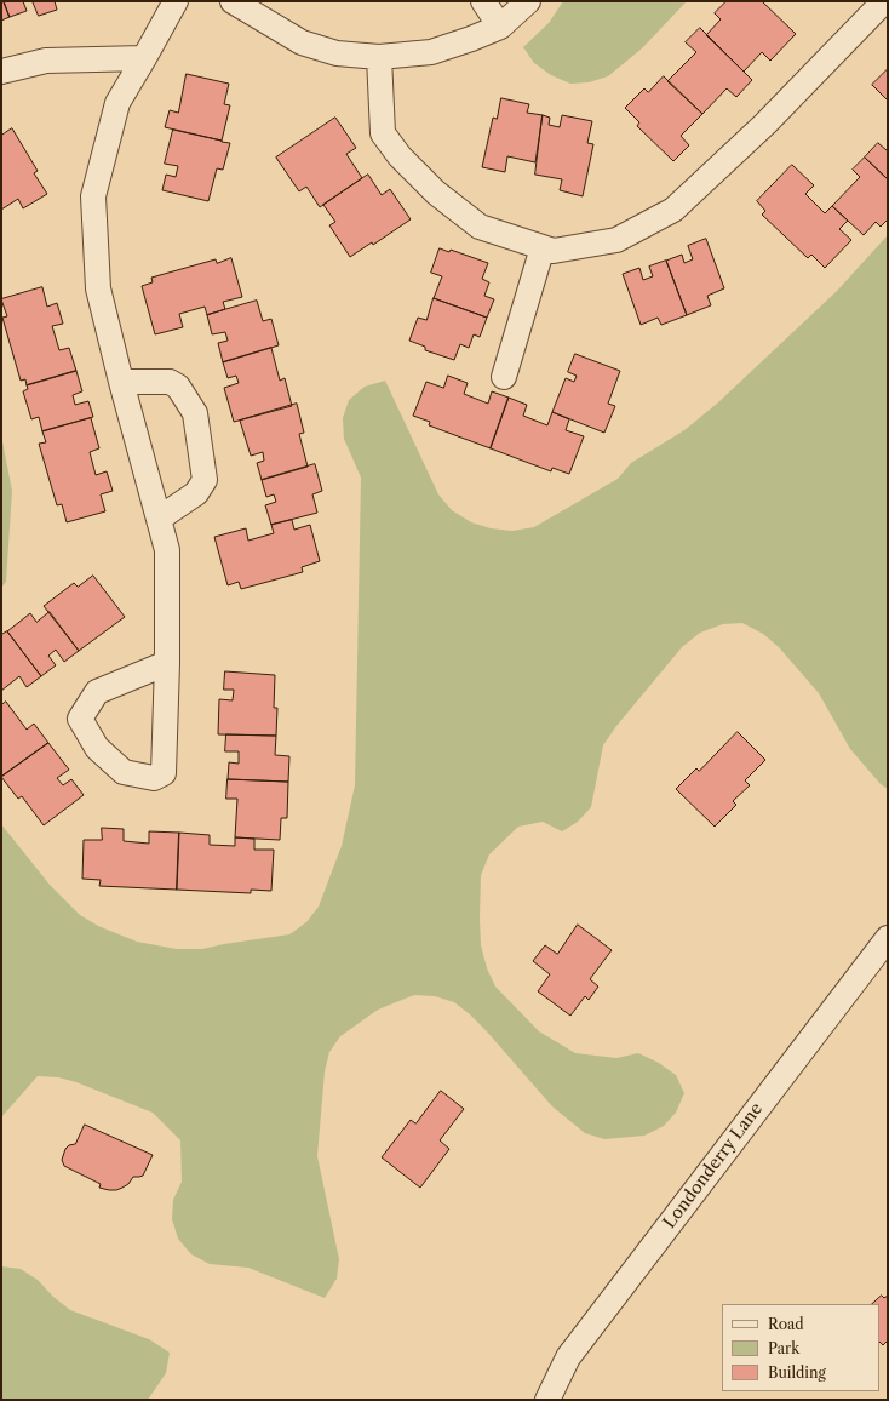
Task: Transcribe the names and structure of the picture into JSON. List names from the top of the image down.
{
  "streets": {
    "street": ["Londonderry Lane"]
  },
  "legend": ["Road", "Park", "Building"]
}
